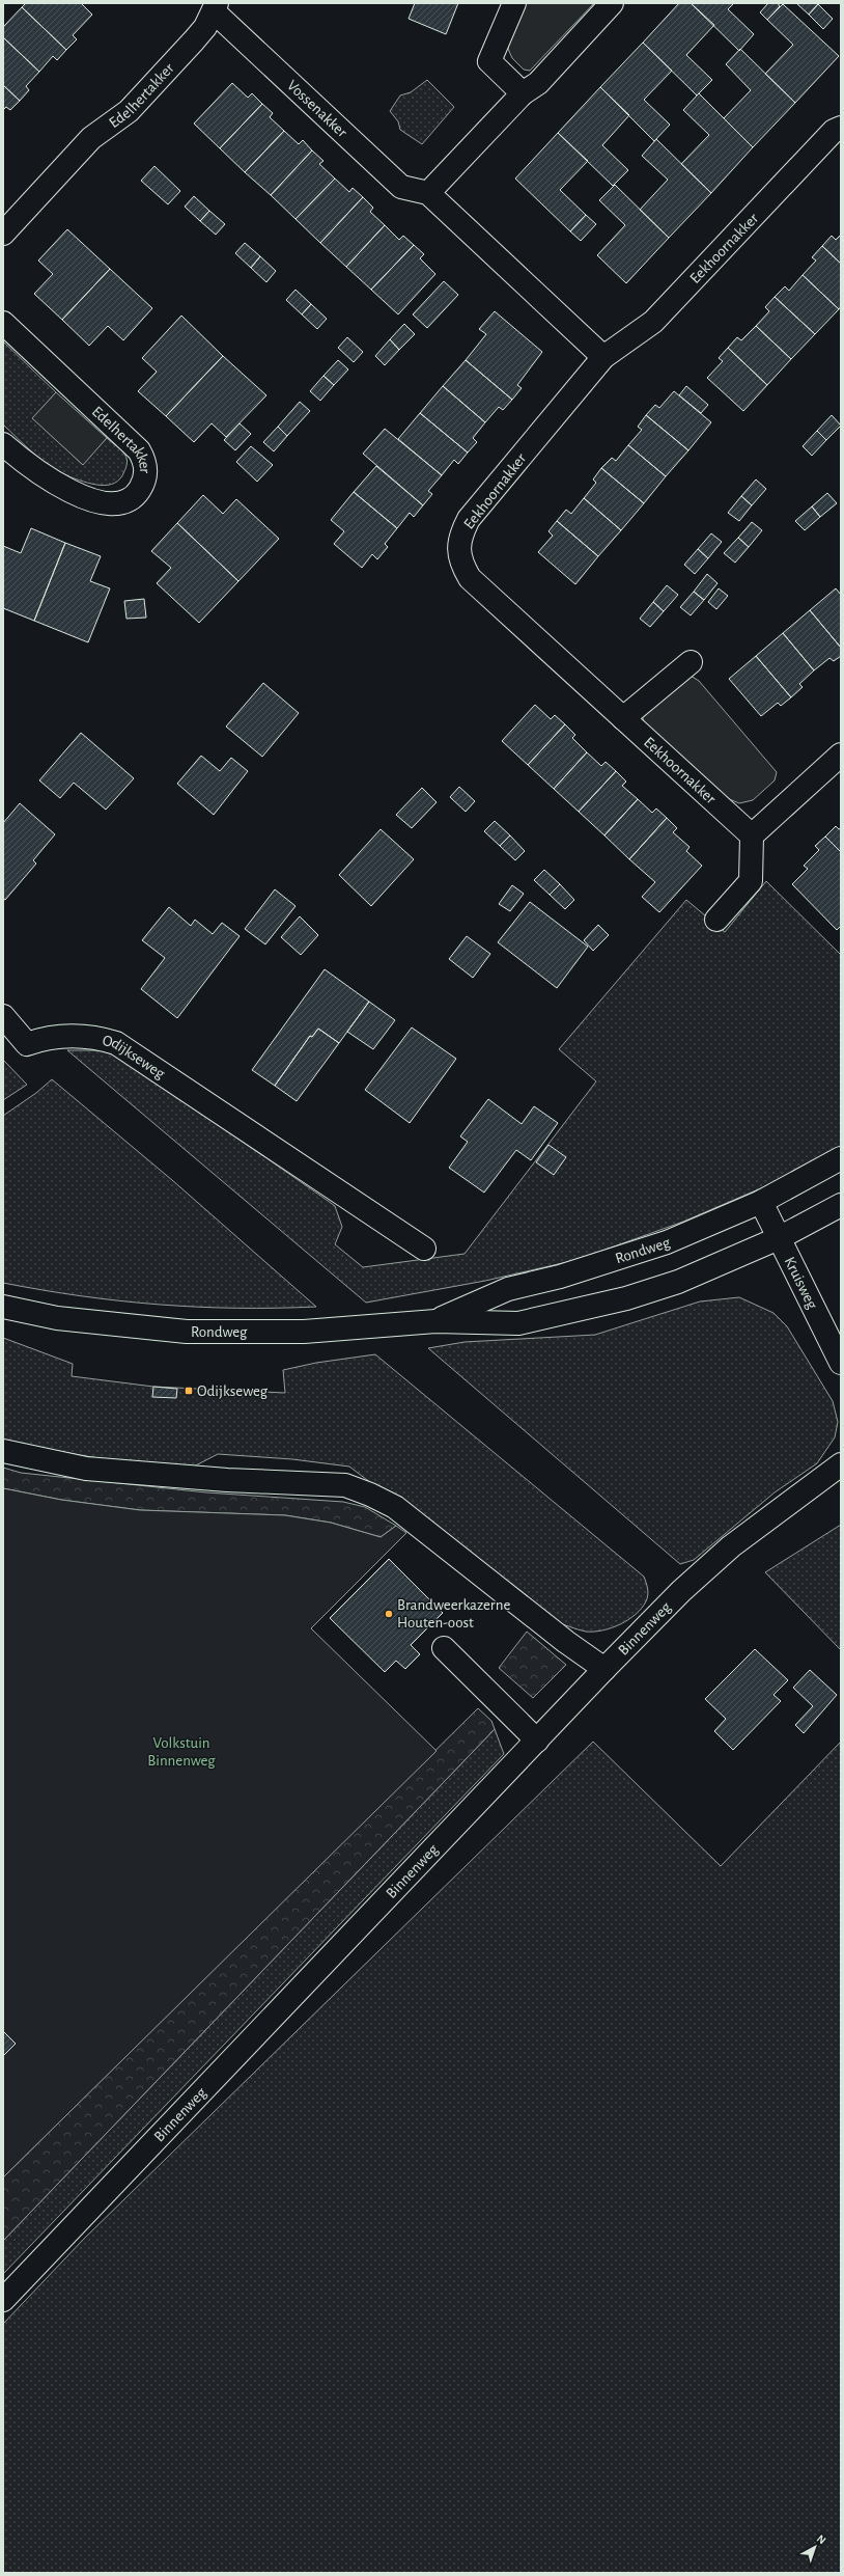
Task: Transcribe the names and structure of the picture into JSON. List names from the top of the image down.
{
  "streets": {
    "street": [
      "Edelhertakker",
      "Vossenakker",
      "Eekhoornakker",
      "Odijkseweg",
      "Rondweg",
      "Kruisweg",
      "Binnenweg"
    ]
  },
  "crossings": [
    ["Edelhertakker", "Vossenakker"],
    ["Rondweg", "Kruisweg"]
  ],
  "parks": ["Volkstuin Binnenweg"],
  "places": {
    "transit": ["Odijkseweg"],
    "other": ["Brandweerkazerne Houten-oost"]
  },
  "north": "top right"
}
